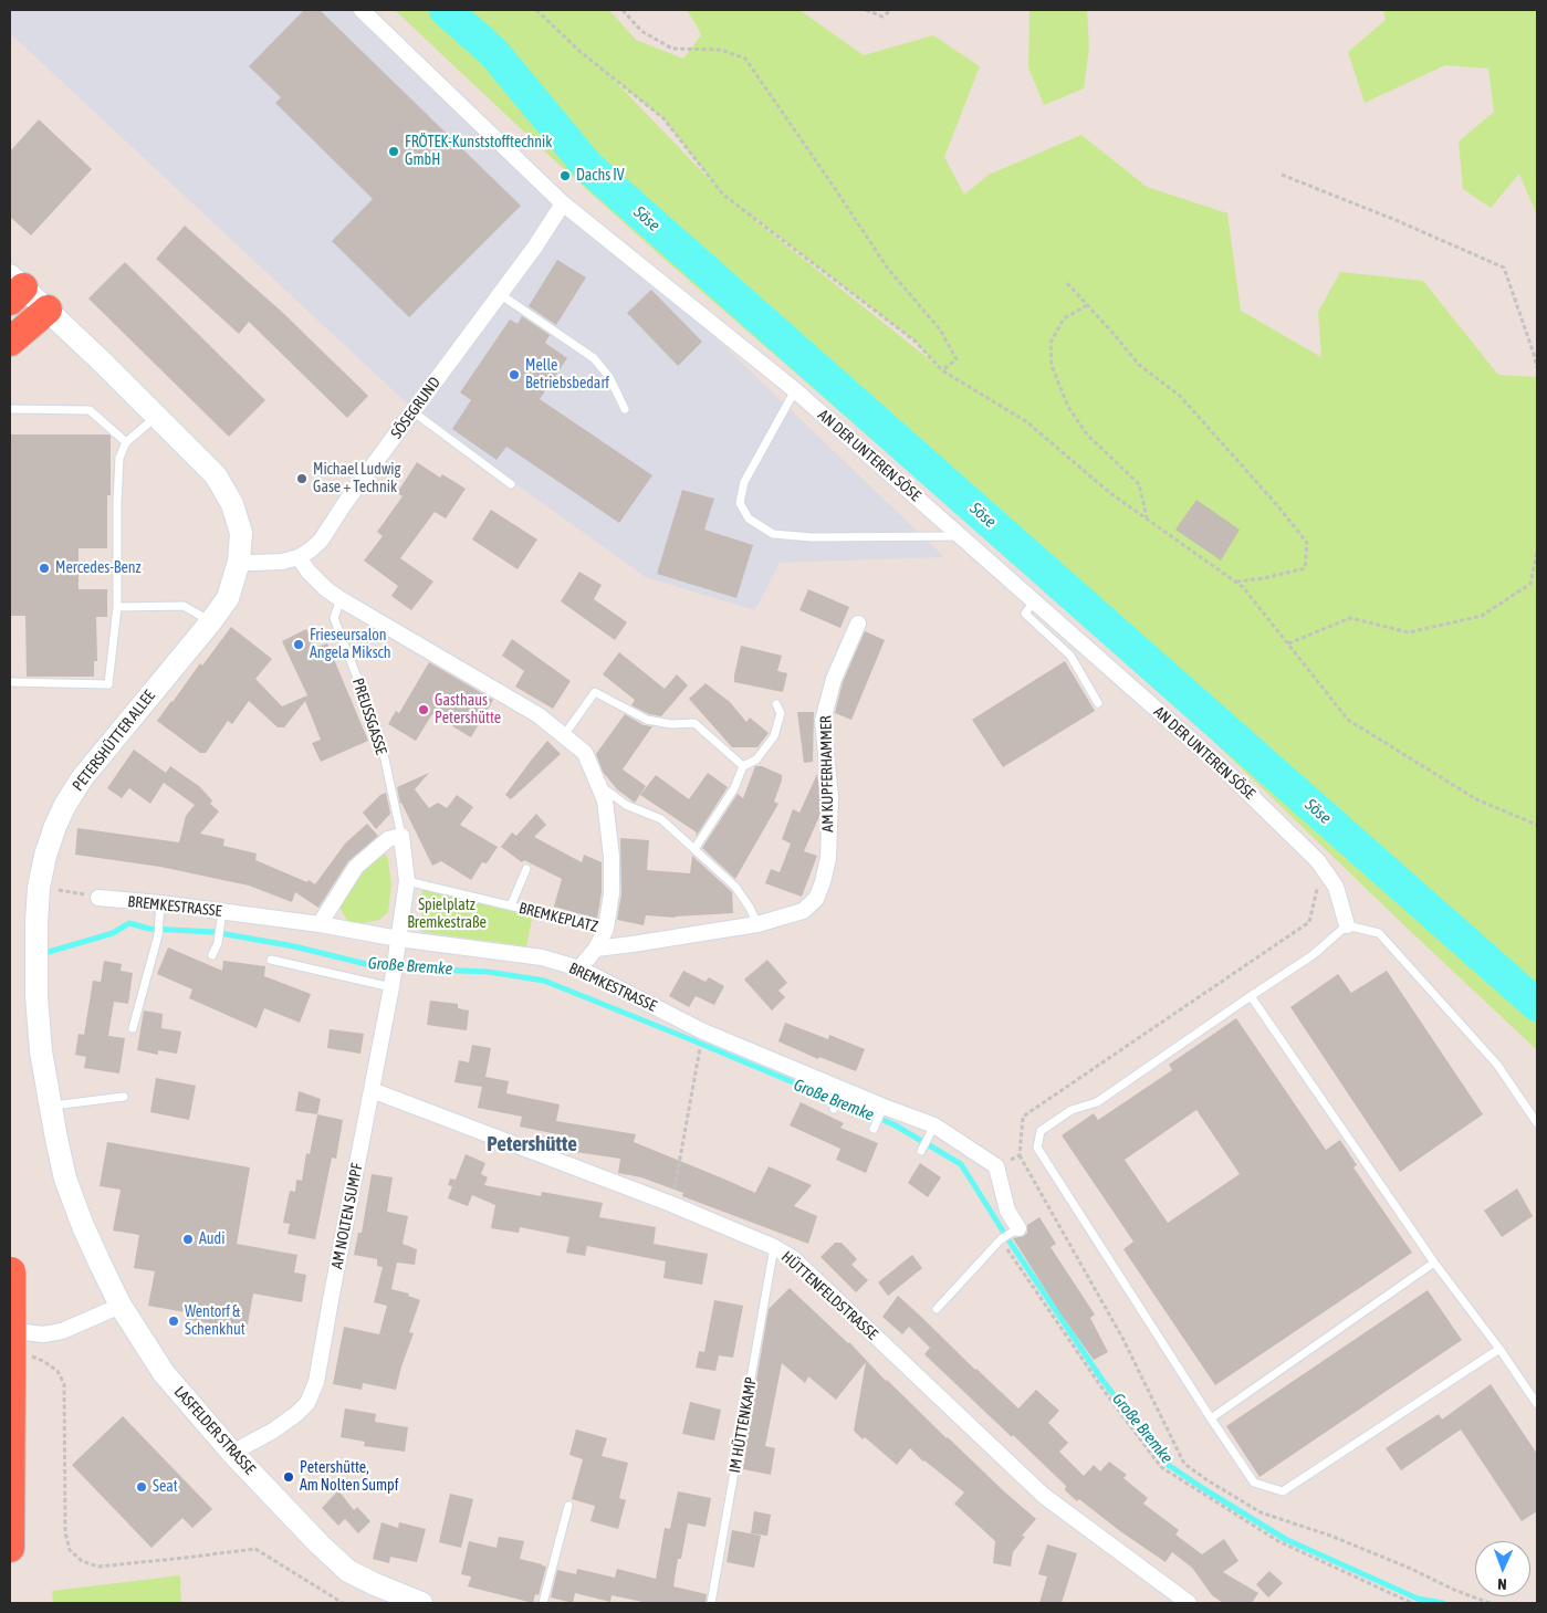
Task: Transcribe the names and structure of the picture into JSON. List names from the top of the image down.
{
  "streets": {
    "street": [
      "SÖSEGRUND",
      "AN DER UNTEREN SÖSE",
      "PETERSHÜTTER ALLEE",
      "AM KUPFERHAMMER",
      "BREMKESTRASSE",
      "AM NOLTEN SUMPF",
      "HÜTTENFELDSTRASSE",
      "LASFELDER STRASSE"
    ],
    "lane": ["PREUSSGASSE", "BREMKEPLATZ", "IM HÜTTENKAMP"]
  },
  "crossings": [
    ["SÖSEGRUND", "AN DER UNTEREN SÖSE"],
    ["SÖSEGRUND", "PETERSHÜTTER ALLEE"],
    ["PETERSHÜTTER ALLEE", "LASFELDER STRASSE"],
    ["BREMKESTRASSE", "AM NOLTEN SUMPF"],
    ["AM NOLTEN SUMPF", "HÜTTENFELDSTRASSE"],
    ["AM NOLTEN SUMPF", "LASFELDER STRASSE"],
    ["HÜTTENFELDSTRASSE", "IM HÜTTENKAMP"]
  ],
  "districts": ["Petershütte"],
  "water": ["Söse", "Große Bremke"],
  "parks": ["Spielplatz Bremkestraße"],
  "places": [
    "FRÖTEK-Kunststofftechnik GmbH",
    "Dachs IV",
    "Melle Betriebsbedarf",
    "Michael Ludwig Gase + Technik",
    "Mercedes-Benz",
    "Frieseursalon Angela Miksch",
    "Gasthaus Petershütte",
    "Audi",
    "Wentorf & Schenkhut",
    "Petershütte, Am Nolten Sumpf",
    "Seat"
  ],
  "north": "bottom"
}
